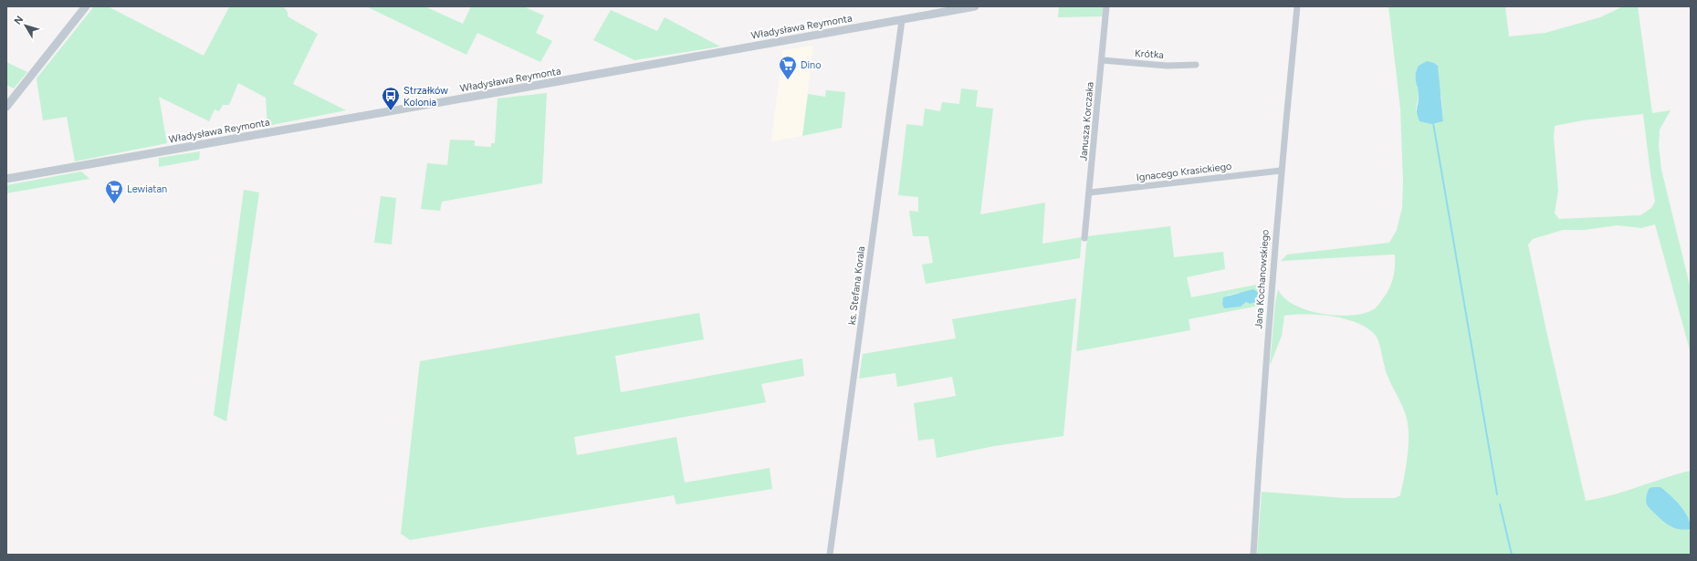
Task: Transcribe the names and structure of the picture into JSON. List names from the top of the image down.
{
  "streets": {
    "street": [
      "Władysława Reymonta",
      "Krótka",
      "Janusza Korczaka",
      "Ignacego Krasickiego",
      "Jana Kochanowskiego",
      "ks. Stefana Korala"
    ]
  },
  "crossings": [
    ["Władysława Reymonta", "ks. Stefana Korala"],
    ["Krótka", "Janusza Korczaka"],
    ["Janusza Korczaka", "Ignacego Krasickiego"],
    ["Ignacego Krasickiego", "Jana Kochanowskiego"]
  ],
  "places": {
    "supermarket": ["Dino", "Lewiatan"],
    "bus stop": ["Strzałków Kolonia"]
  },
  "north": "top left"
}
